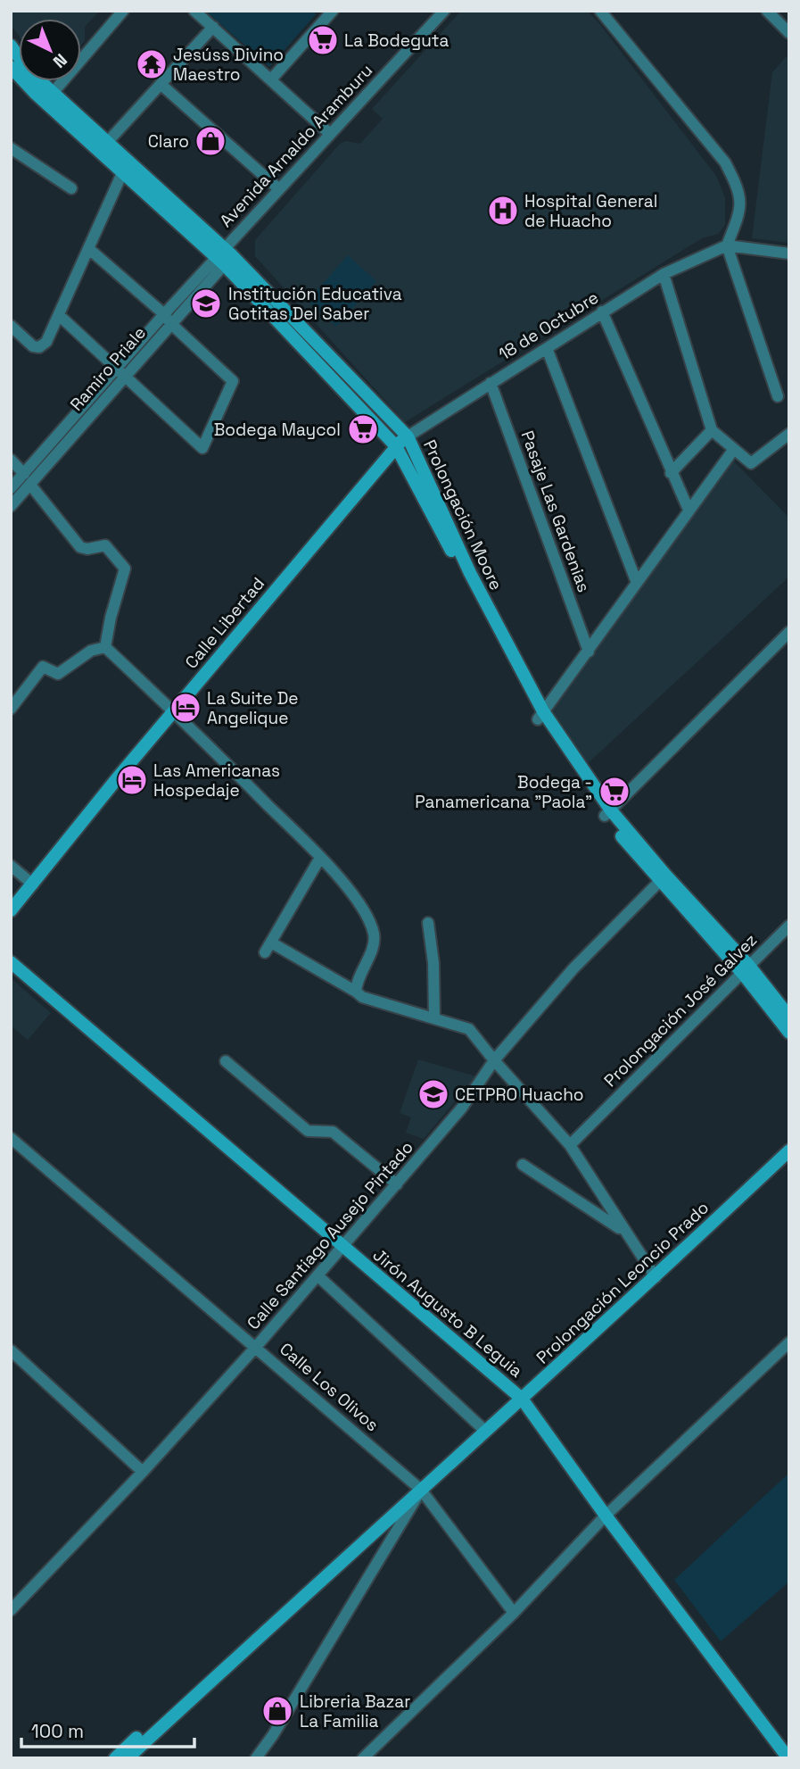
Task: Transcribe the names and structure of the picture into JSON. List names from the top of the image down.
{
  "streets": {
    "street": [
      "Avenida Arnaldo Aramburu",
      "18 de Octubre",
      "Ramiro Priale",
      "Pasaje Las Gardenias",
      "Prolongación Moore",
      "Calle Libertad",
      "Prolongación José Galvez",
      "Calle Santiago Ausejo Pintado",
      "Prolongación Leoncio Prado",
      "Jirón Augusto B Leguia",
      "Calle Los Olivos"
    ]
  },
  "crossings": [
    ["Avenida Arnaldo Aramburu", "Ramiro Priale"],
    ["Avenida Arnaldo Aramburu", "Prolongación Moore"],
    ["18 de Octubre", "Pasaje Las Gardenias"],
    ["18 de Octubre", "Prolongación Moore"],
    ["18 de Octubre", "Calle Libertad"],
    ["Ramiro Priale", "Prolongación Moore"],
    ["Prolongación Moore", "Calle Libertad"],
    ["Prolongación Moore", "Prolongación José Galvez"],
    ["Prolongación Moore", "Calle Santiago Ausejo Pintado"],
    ["Calle Santiago Ausejo Pintado", "Jirón Augusto B Leguia"],
    ["Calle Santiago Ausejo Pintado", "Calle Los Olivos"],
    ["Prolongación Leoncio Prado", "Jirón Augusto B Leguia"],
    ["Prolongación Leoncio Prado", "Calle Los Olivos"]
  ],
  "places": {
    "supermarket": ["La Bodeguta", "Bodega Maycol", "Bodega - Panamericana \"Paola\""],
    "temple": ["Jesúss Divino Maestro"],
    "shop": ["Claro", "Libreria Bazar La Familia"],
    "hospital": ["Hospital General de Huacho"],
    "school or university": ["Institución Educativa Gotitas Del Saber", "CETPRO Huacho"],
    "hotel": ["La Suite De Angelique", "Las Americanas Hospedaje"]
  },
  "scale_bar": "100 m",
  "north": "bottom right"
}
